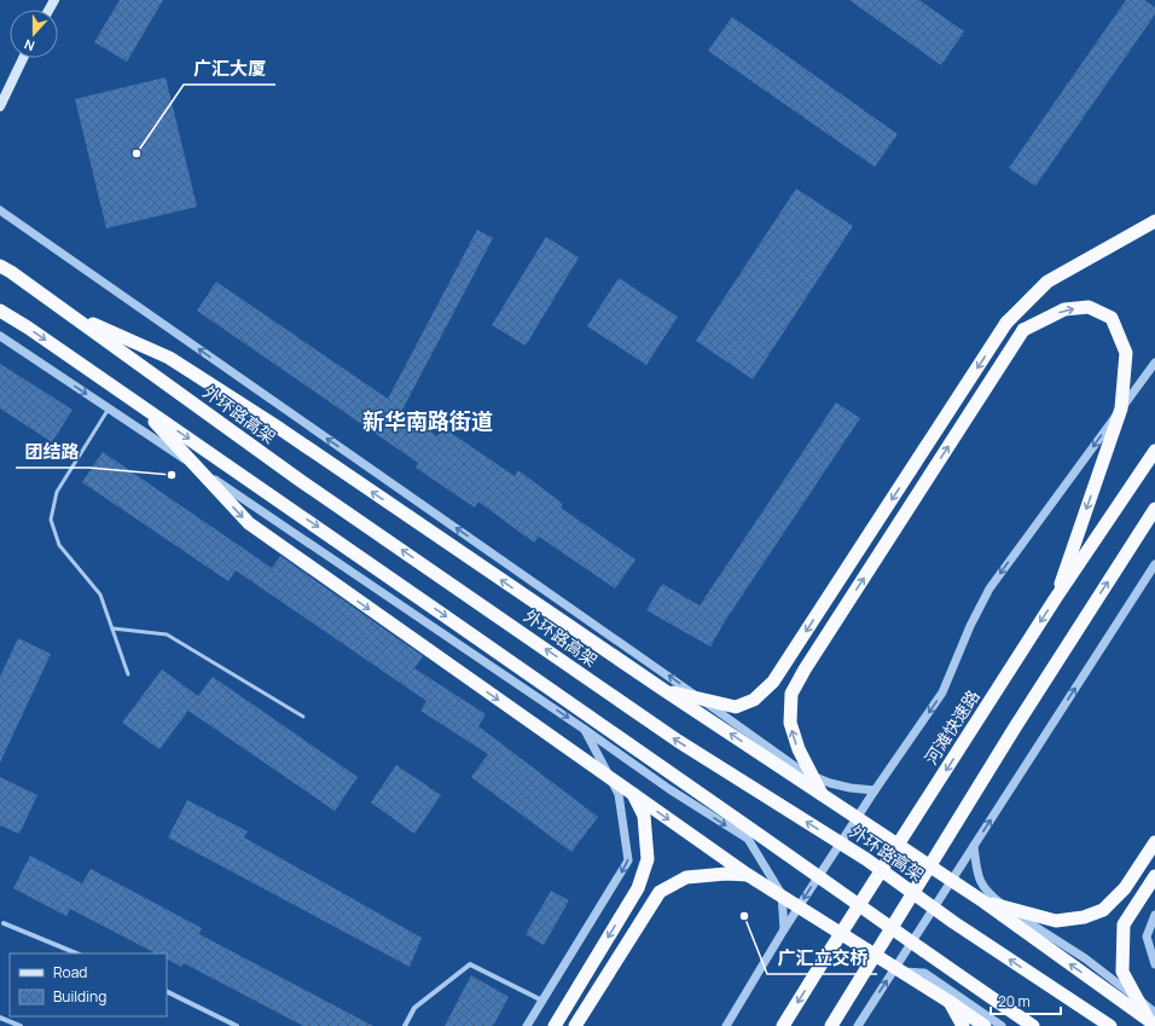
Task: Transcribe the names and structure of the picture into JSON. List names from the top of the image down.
{
  "streets": {
    "highway": ["外环路高架", "河滩快速路"]
  },
  "districts": ["新华南路街道"],
  "places": ["广汇大厦", "团结路", "广汇立交桥"],
  "legend": ["Road", "Building"],
  "scale_bar": "20 m",
  "north": "bottom"
}
